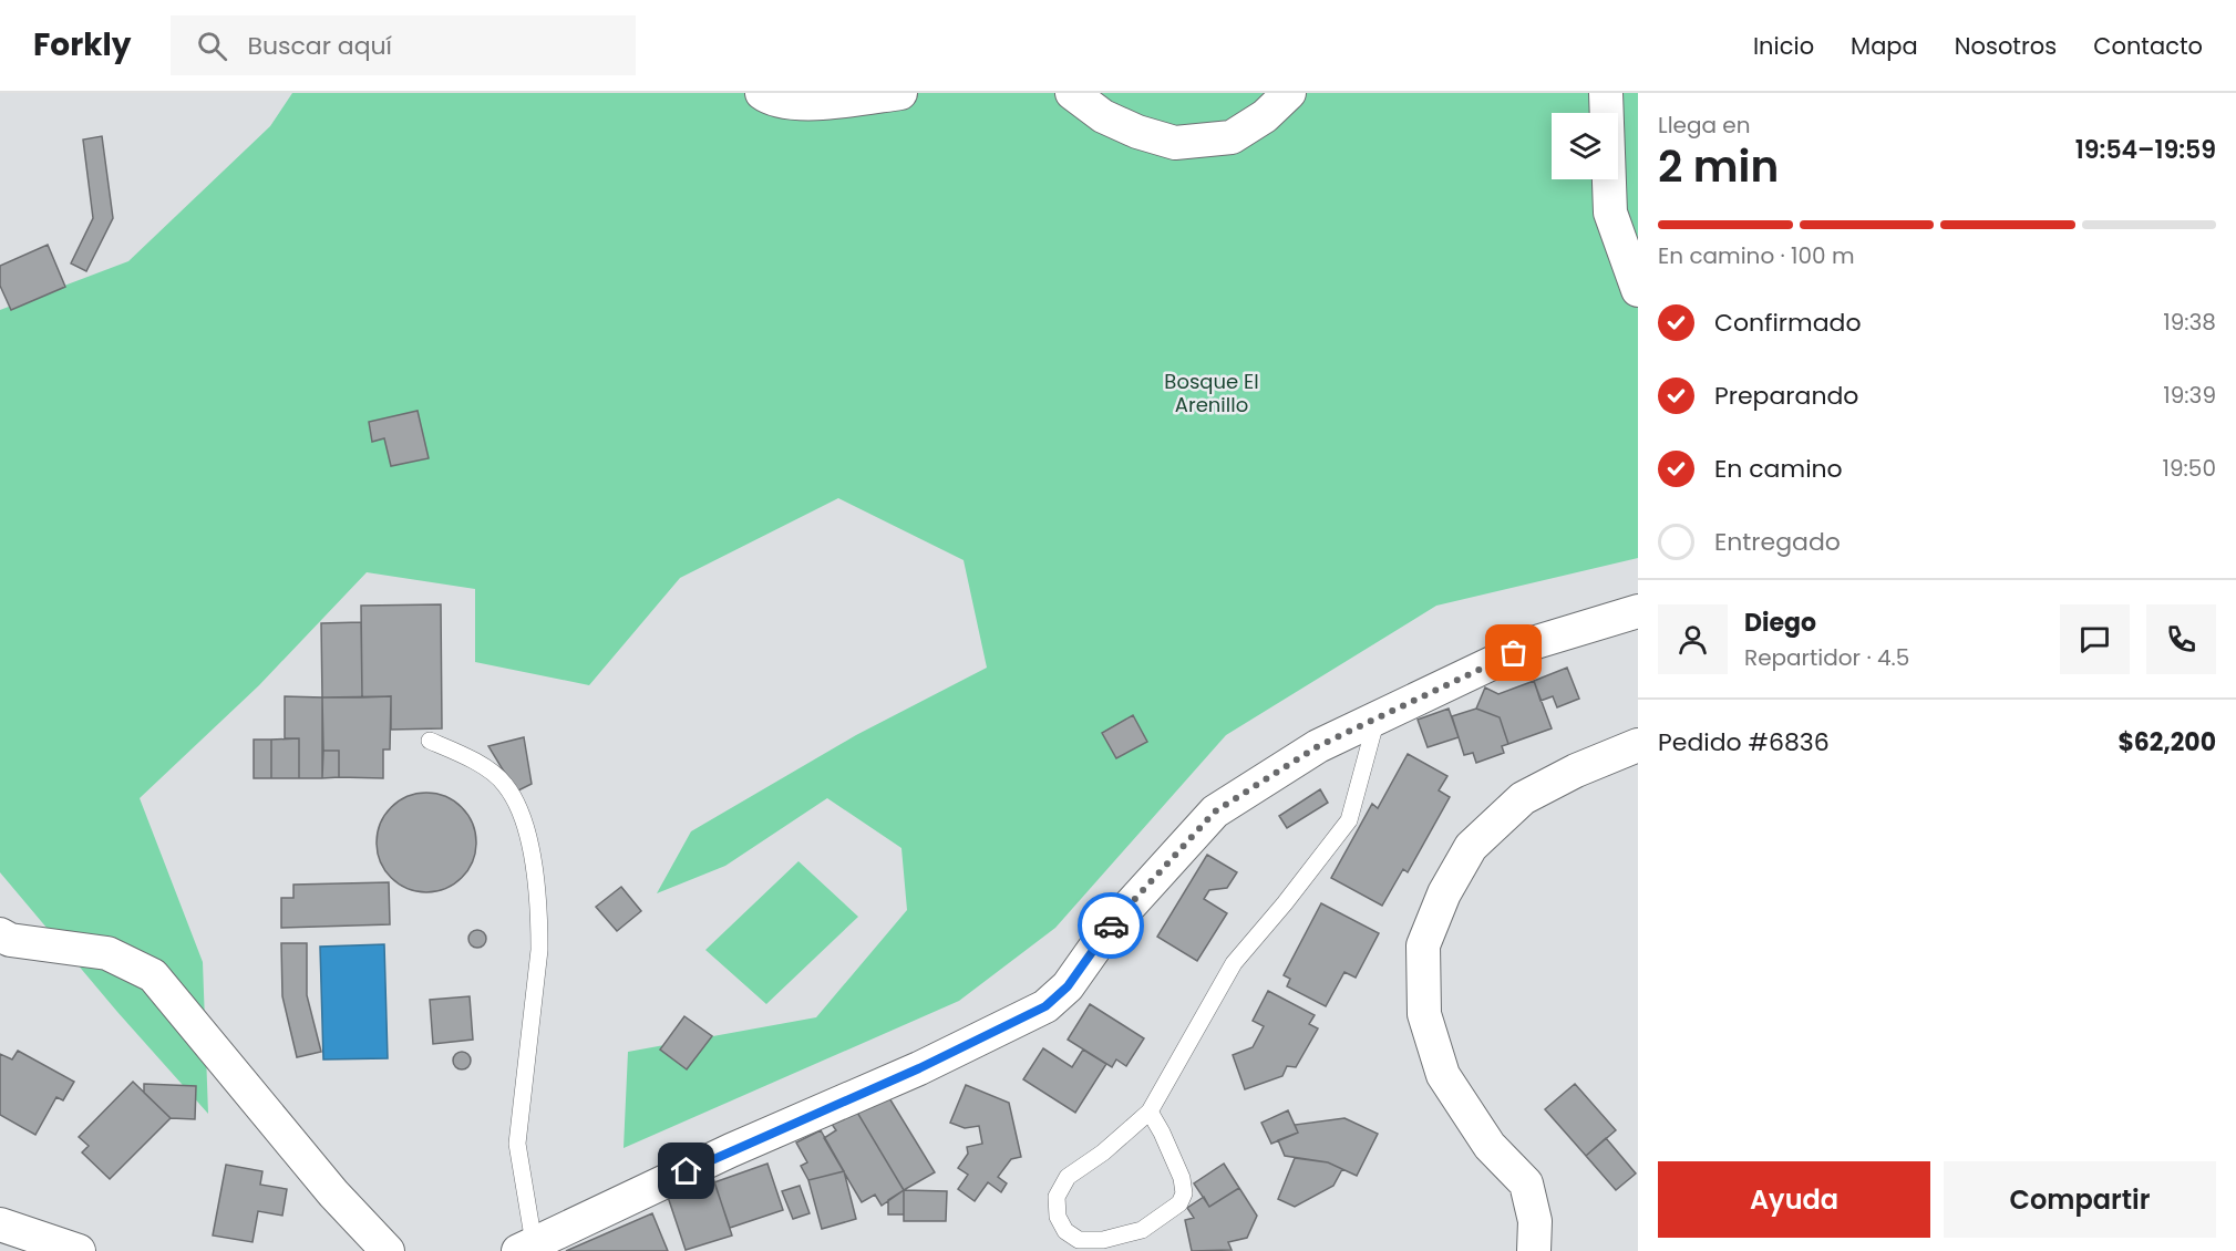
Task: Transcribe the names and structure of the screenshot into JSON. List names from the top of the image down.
{
  "parks": ["Bosque El Arenillo"],
  "page": {
    "header": "Forkly",
    "search": "Buscar aquí",
    "nav": [
      "Inicio",
      "Mapa",
      "Nosotros",
      "Contacto"
    ],
    "heading": ["2 min", "Llega en", "19:54–19:59"],
    "panel": [
      "Diego",
      "Repartidor · 4.5",
      "Pedido #6836",
      "$62,200"
    ],
    "bar": "En camino · 100 m",
    "list": [
      ["Confirmado", "19:38"],
      ["Preparando", "19:39"],
      ["En camino", "19:50"],
      "Entregado"
    ],
    "buttons": ["Ayuda", "Compartir"]
  }
}
